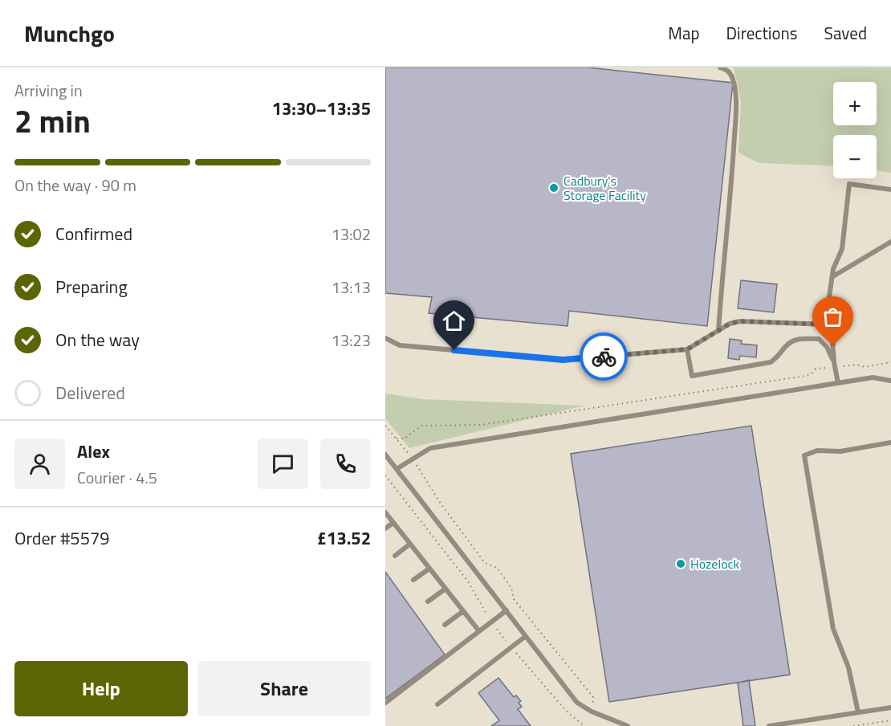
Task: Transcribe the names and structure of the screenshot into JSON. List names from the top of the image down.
{
  "places": ["Cadbury's Storage Facility", "Hozelock"],
  "page": {
    "header": "Munchgo",
    "nav": ["Map", "Directions", "Saved"],
    "heading": ["2 min", "Arriving in", "13:30–13:35"],
    "panel": [
      "Alex",
      "Courier · 4.5",
      "Order #5579",
      "£13.52"
    ],
    "map_buttons": ["+", "−"],
    "bar": "On the way · 90 m",
    "list": [
      ["Confirmed", "13:02"],
      ["Preparing", "13:13"],
      ["On the way", "13:23"],
      "Delivered"
    ],
    "buttons": ["Help", "Share"]
  }
}
